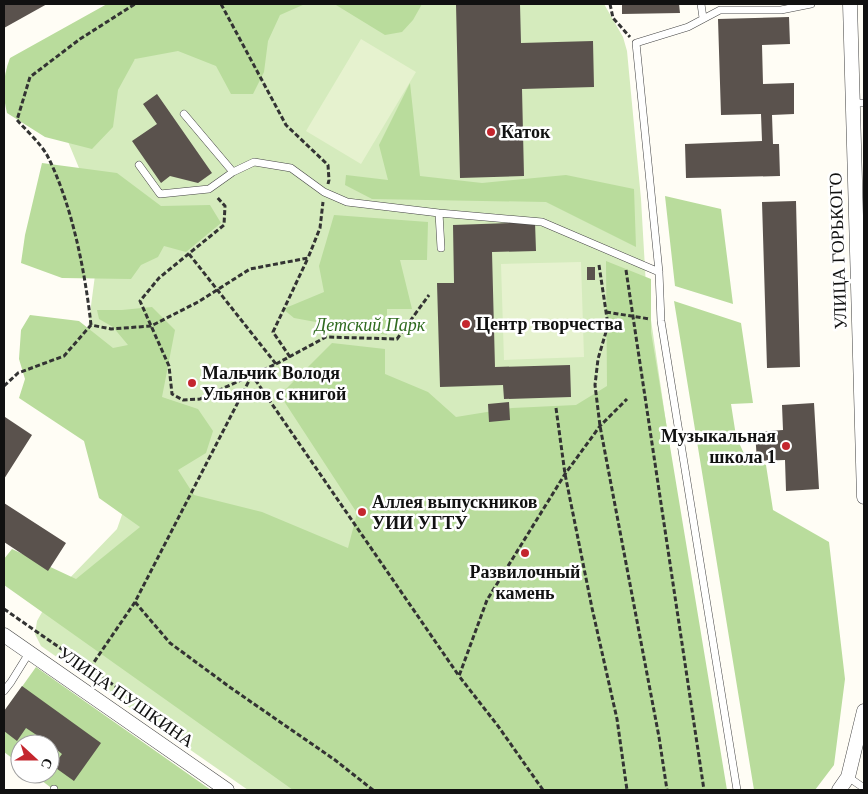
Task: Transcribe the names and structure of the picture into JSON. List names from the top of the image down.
{
  "streets": {
    "street": ["УЛИЦА ГОРЬКОГО", "УЛИЦА ПУШКИНА"]
  },
  "parks": ["Детский Парк"],
  "places": [
    "Каток",
    "Центр творчества",
    "Мальчик Володя Ульянов с книгой",
    "Музыкальная школа 1",
    "Аллея выпускников УИИ УГТУ",
    "Развилочный камень"
  ],
  "north": "right"
}
